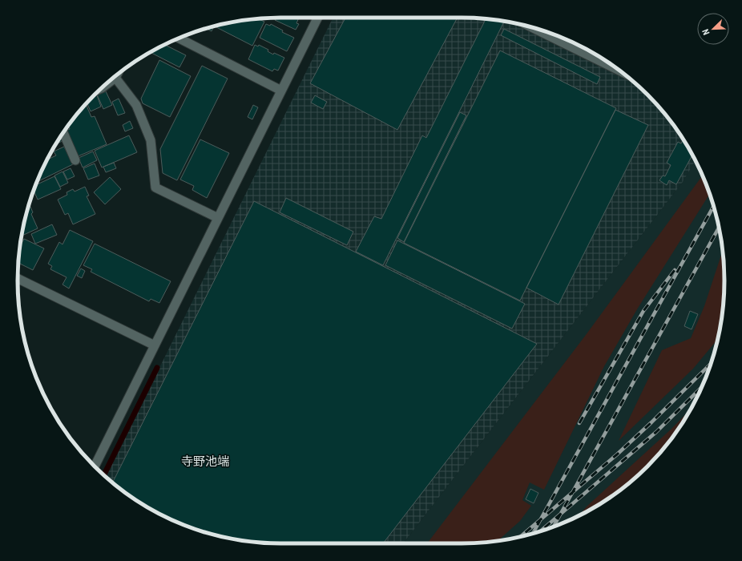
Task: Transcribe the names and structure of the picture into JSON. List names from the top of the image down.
{
  "districts": ["寺野池端"],
  "north": "bottom left"
}
